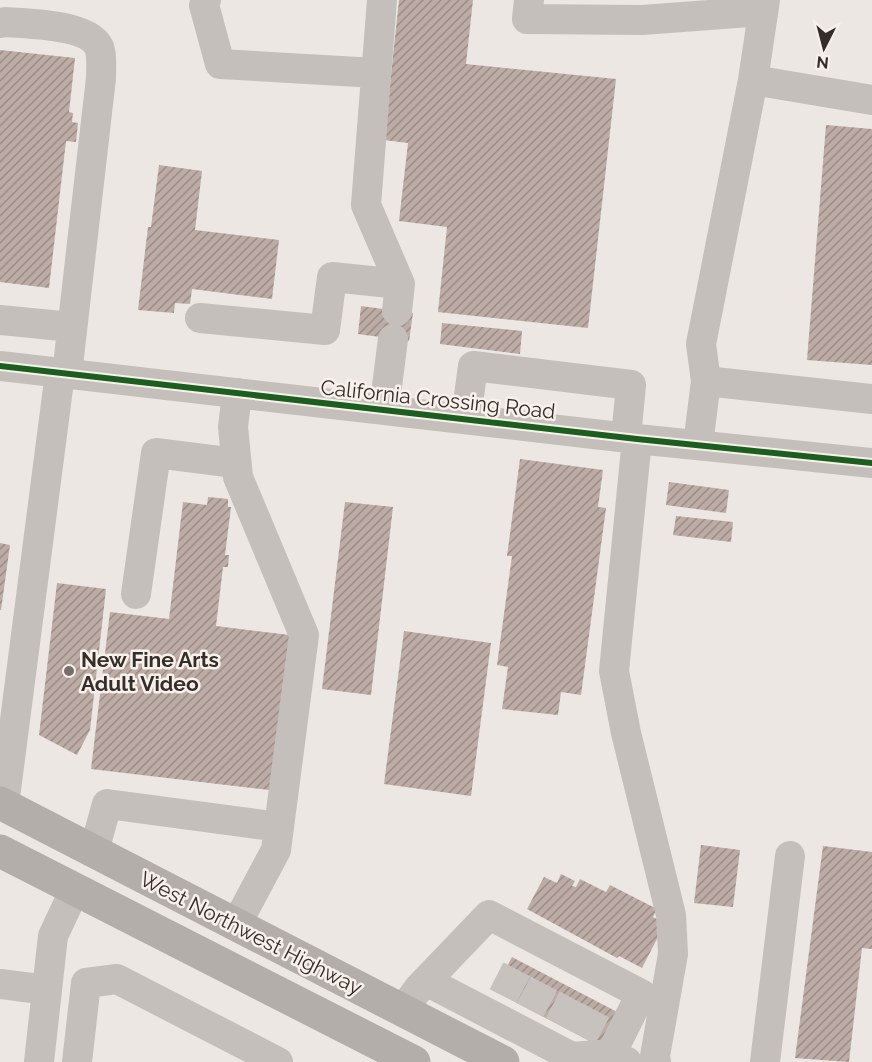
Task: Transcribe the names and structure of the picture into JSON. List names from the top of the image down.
{
  "streets": {
    "main road": ["West Northwest Highway"],
    "street": ["California Crossing Road"]
  },
  "places": ["New Fine Arts Adult Video"],
  "north": "bottom"
}
